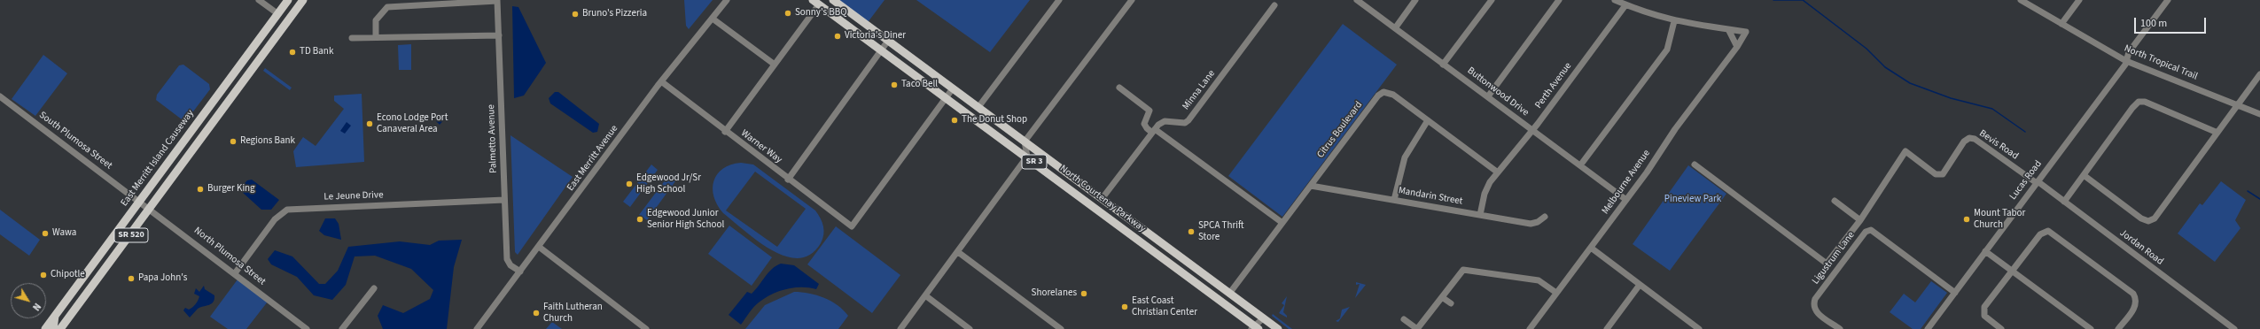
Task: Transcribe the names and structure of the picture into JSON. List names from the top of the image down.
{
  "streets": {
    "main road": [
      "East Merritt Island Causeway",
      "SR 3",
      "North Courtenay Parkway",
      "SR 520"
    ],
    "street": [
      "North Tropical Trail",
      "Perth Avenue",
      "Minna Lane",
      "Buttonwood Drive",
      "Citrus Boulevard",
      "Palmetto Avenue",
      "South Plumosa Street",
      "Bevis Road",
      "Warner Way",
      "East Merritt Avenue",
      "Lucas Road",
      "Melbourne Avenue",
      "Le Jeune Drive",
      "Mandarin Street",
      "Jordan Road",
      "North Plumosa Street",
      "Ligustrum Lane"
    ]
  },
  "crossings": [
    ["North Tropical Trail", "Lucas Road"],
    ["Perth Avenue", "Buttonwood Drive"],
    ["Perth Avenue", "Citrus Boulevard"],
    ["Perth Avenue", "Mandarin Street"],
    ["Minna Lane", "North Courtenay Parkway"],
    ["Buttonwood Drive", "Melbourne Avenue"],
    ["Citrus Boulevard", "Mandarin Street"],
    ["Citrus Boulevard", "North Courtenay Parkway"],
    ["Palmetto Avenue", "East Merritt Avenue"],
    ["Palmetto Avenue", "Le Jeune Drive"],
    ["South Plumosa Street", "East Merritt Island Causeway"],
    ["South Plumosa Street", "North Plumosa Street"],
    ["Bevis Road", "Lucas Road"],
    ["Bevis Road", "Jordan Road"],
    ["Warner Way", "East Merritt Avenue"],
    ["Warner Way", "North Courtenay Parkway"],
    ["East Merritt Island Causeway", "North Plumosa Street"],
    ["Lucas Road", "Jordan Road"],
    ["Lucas Road", "Ligustrum Lane"],
    ["Le Jeune Drive", "North Plumosa Street"],
    ["SR 520", "North Plumosa Street"]
  ],
  "parks": ["Pineview Park"],
  "places": [
    "Sonny's BBQ",
    "Bruno's Pizzeria",
    "Victoria's Diner",
    "TD Bank",
    "Taco Bell",
    "The Donut Shop",
    "Econo Lodge Port Canaveral Area",
    "Regions Bank",
    "Edgewood Jr/Sr High School",
    "Burger King",
    "Edgewood Junior Senior High School",
    "Mount Tabor Church",
    "SPCA Thrift Store",
    "Wawa",
    "Chipotle",
    "Papa John's",
    "Shorelanes",
    "East Coast Christian Center",
    "Faith Lutheran Church"
  ],
  "scale_bar": "100 m",
  "north": "bottom right"
}
